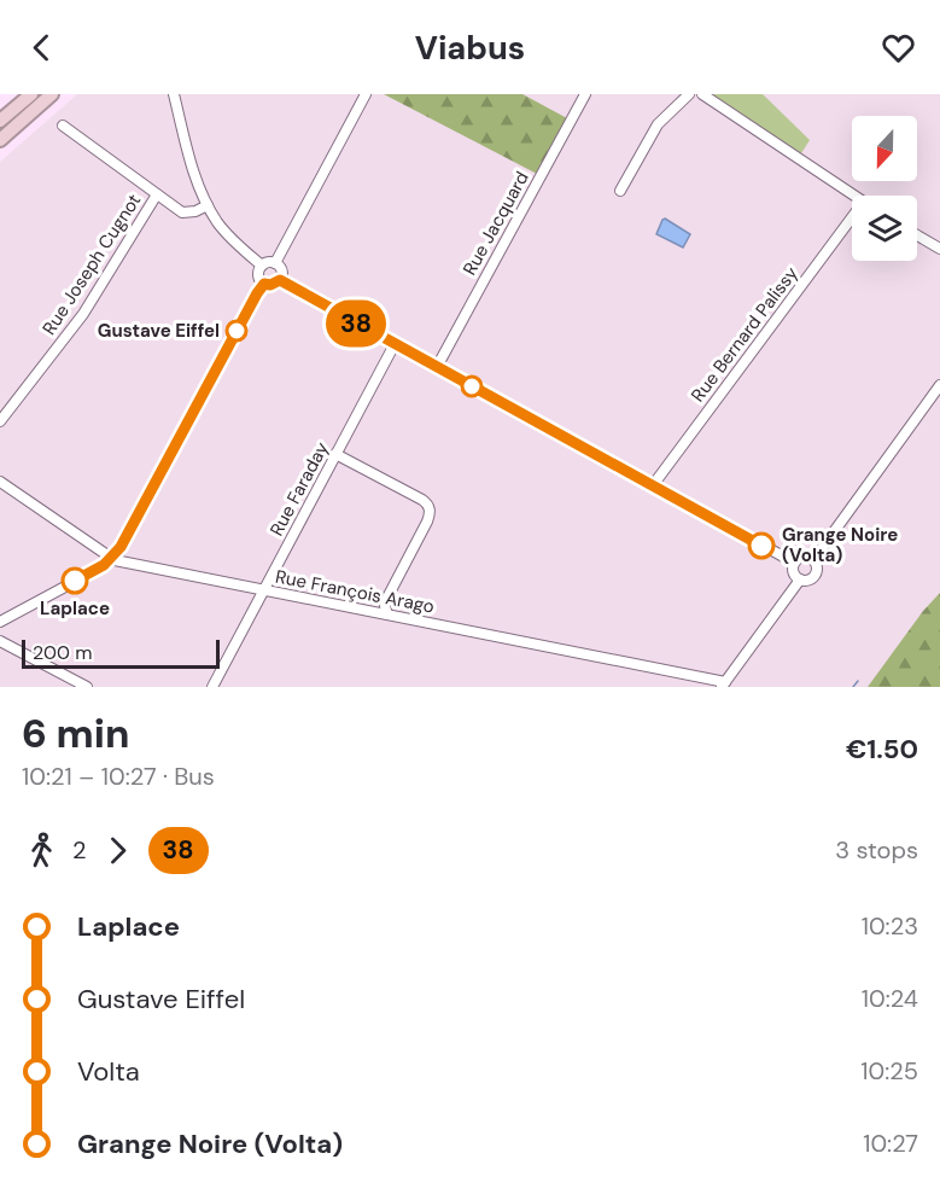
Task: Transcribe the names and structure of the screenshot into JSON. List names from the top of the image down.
{
  "streets": {
    "street": [
      "Rue Jacquard",
      "Rue Joseph Cugnot",
      "Rue Bernard Palissy",
      "Rue Faraday",
      "Rue François Arago"
    ]
  },
  "crossings": [
    ["Rue Faraday", "Rue François Arago"]
  ],
  "places": ["Gustave Eiffel", "Grange Noire (Volta)", "Laplace"],
  "lines": ["bus line 38"],
  "scale_bar": "200 m",
  "north": "bottom",
  "page": {
    "header": "Viabus",
    "on_map": "38",
    "scale": "200 m",
    "heading": ["6 min", "10:21 – 10:27 · Bus", "€1.50"],
    "legs": ["2", "38", "3 stops"],
    "list": [
      {
        "name": "Laplace",
        "value": "10:23"
      },
      {
        "name": "Gustave Eiffel",
        "value": "10:24"
      },
      {
        "name": "Volta",
        "value": "10:25"
      },
      {
        "name": "Grange Noire (Volta)",
        "value": "10:27"
      }
    ]
  }
}
